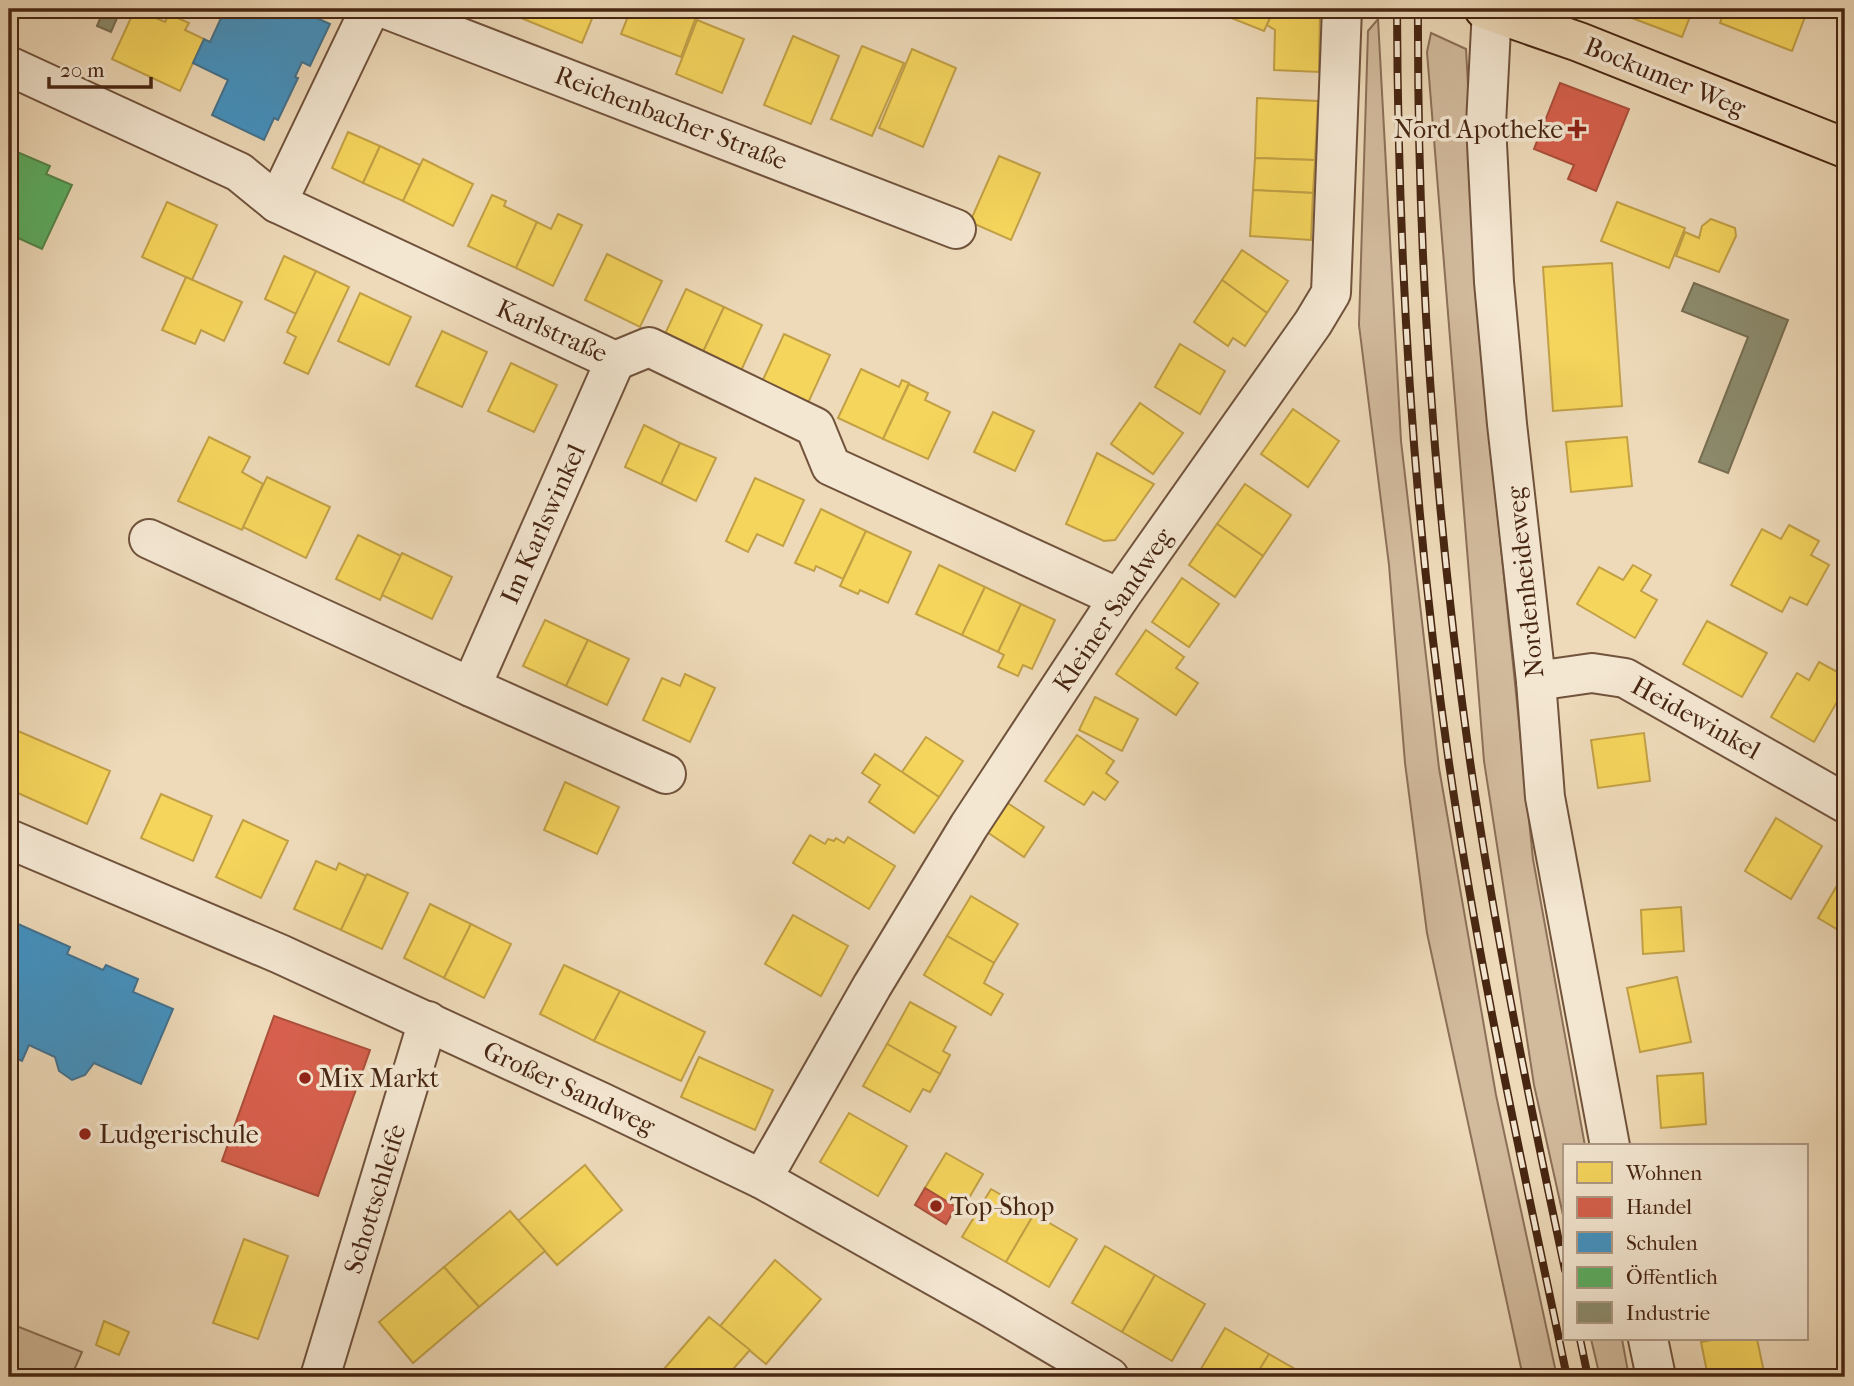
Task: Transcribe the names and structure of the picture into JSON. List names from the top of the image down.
{
  "streets": {
    "main road": ["Bockumer Weg"],
    "street": [
      "Reichenbacher Straße",
      "Karlstraße",
      "Im Karlswinkel",
      "Nordenheideweg",
      "Kleiner Sandweg",
      "Heidewinkel",
      "Großer Sandweg",
      "Schottschleife"
    ]
  },
  "crossings": [
    ["Bockumer Weg", "Nordenheideweg"],
    ["Karlstraße", "Im Karlswinkel"],
    ["Karlstraße", "Kleiner Sandweg"],
    ["Nordenheideweg", "Heidewinkel"],
    ["Kleiner Sandweg", "Großer Sandweg"],
    ["Großer Sandweg", "Schottschleife"]
  ],
  "places": {
    "health": ["Nord Apotheke"],
    "other": ["Mix Markt", "Ludgerischule", "Top-Shop"]
  },
  "legend": [
    "Wohnen",
    "Handel",
    "Schulen",
    "Öffentlich",
    "Industrie"
  ],
  "scale_bar": "20 m"
}
